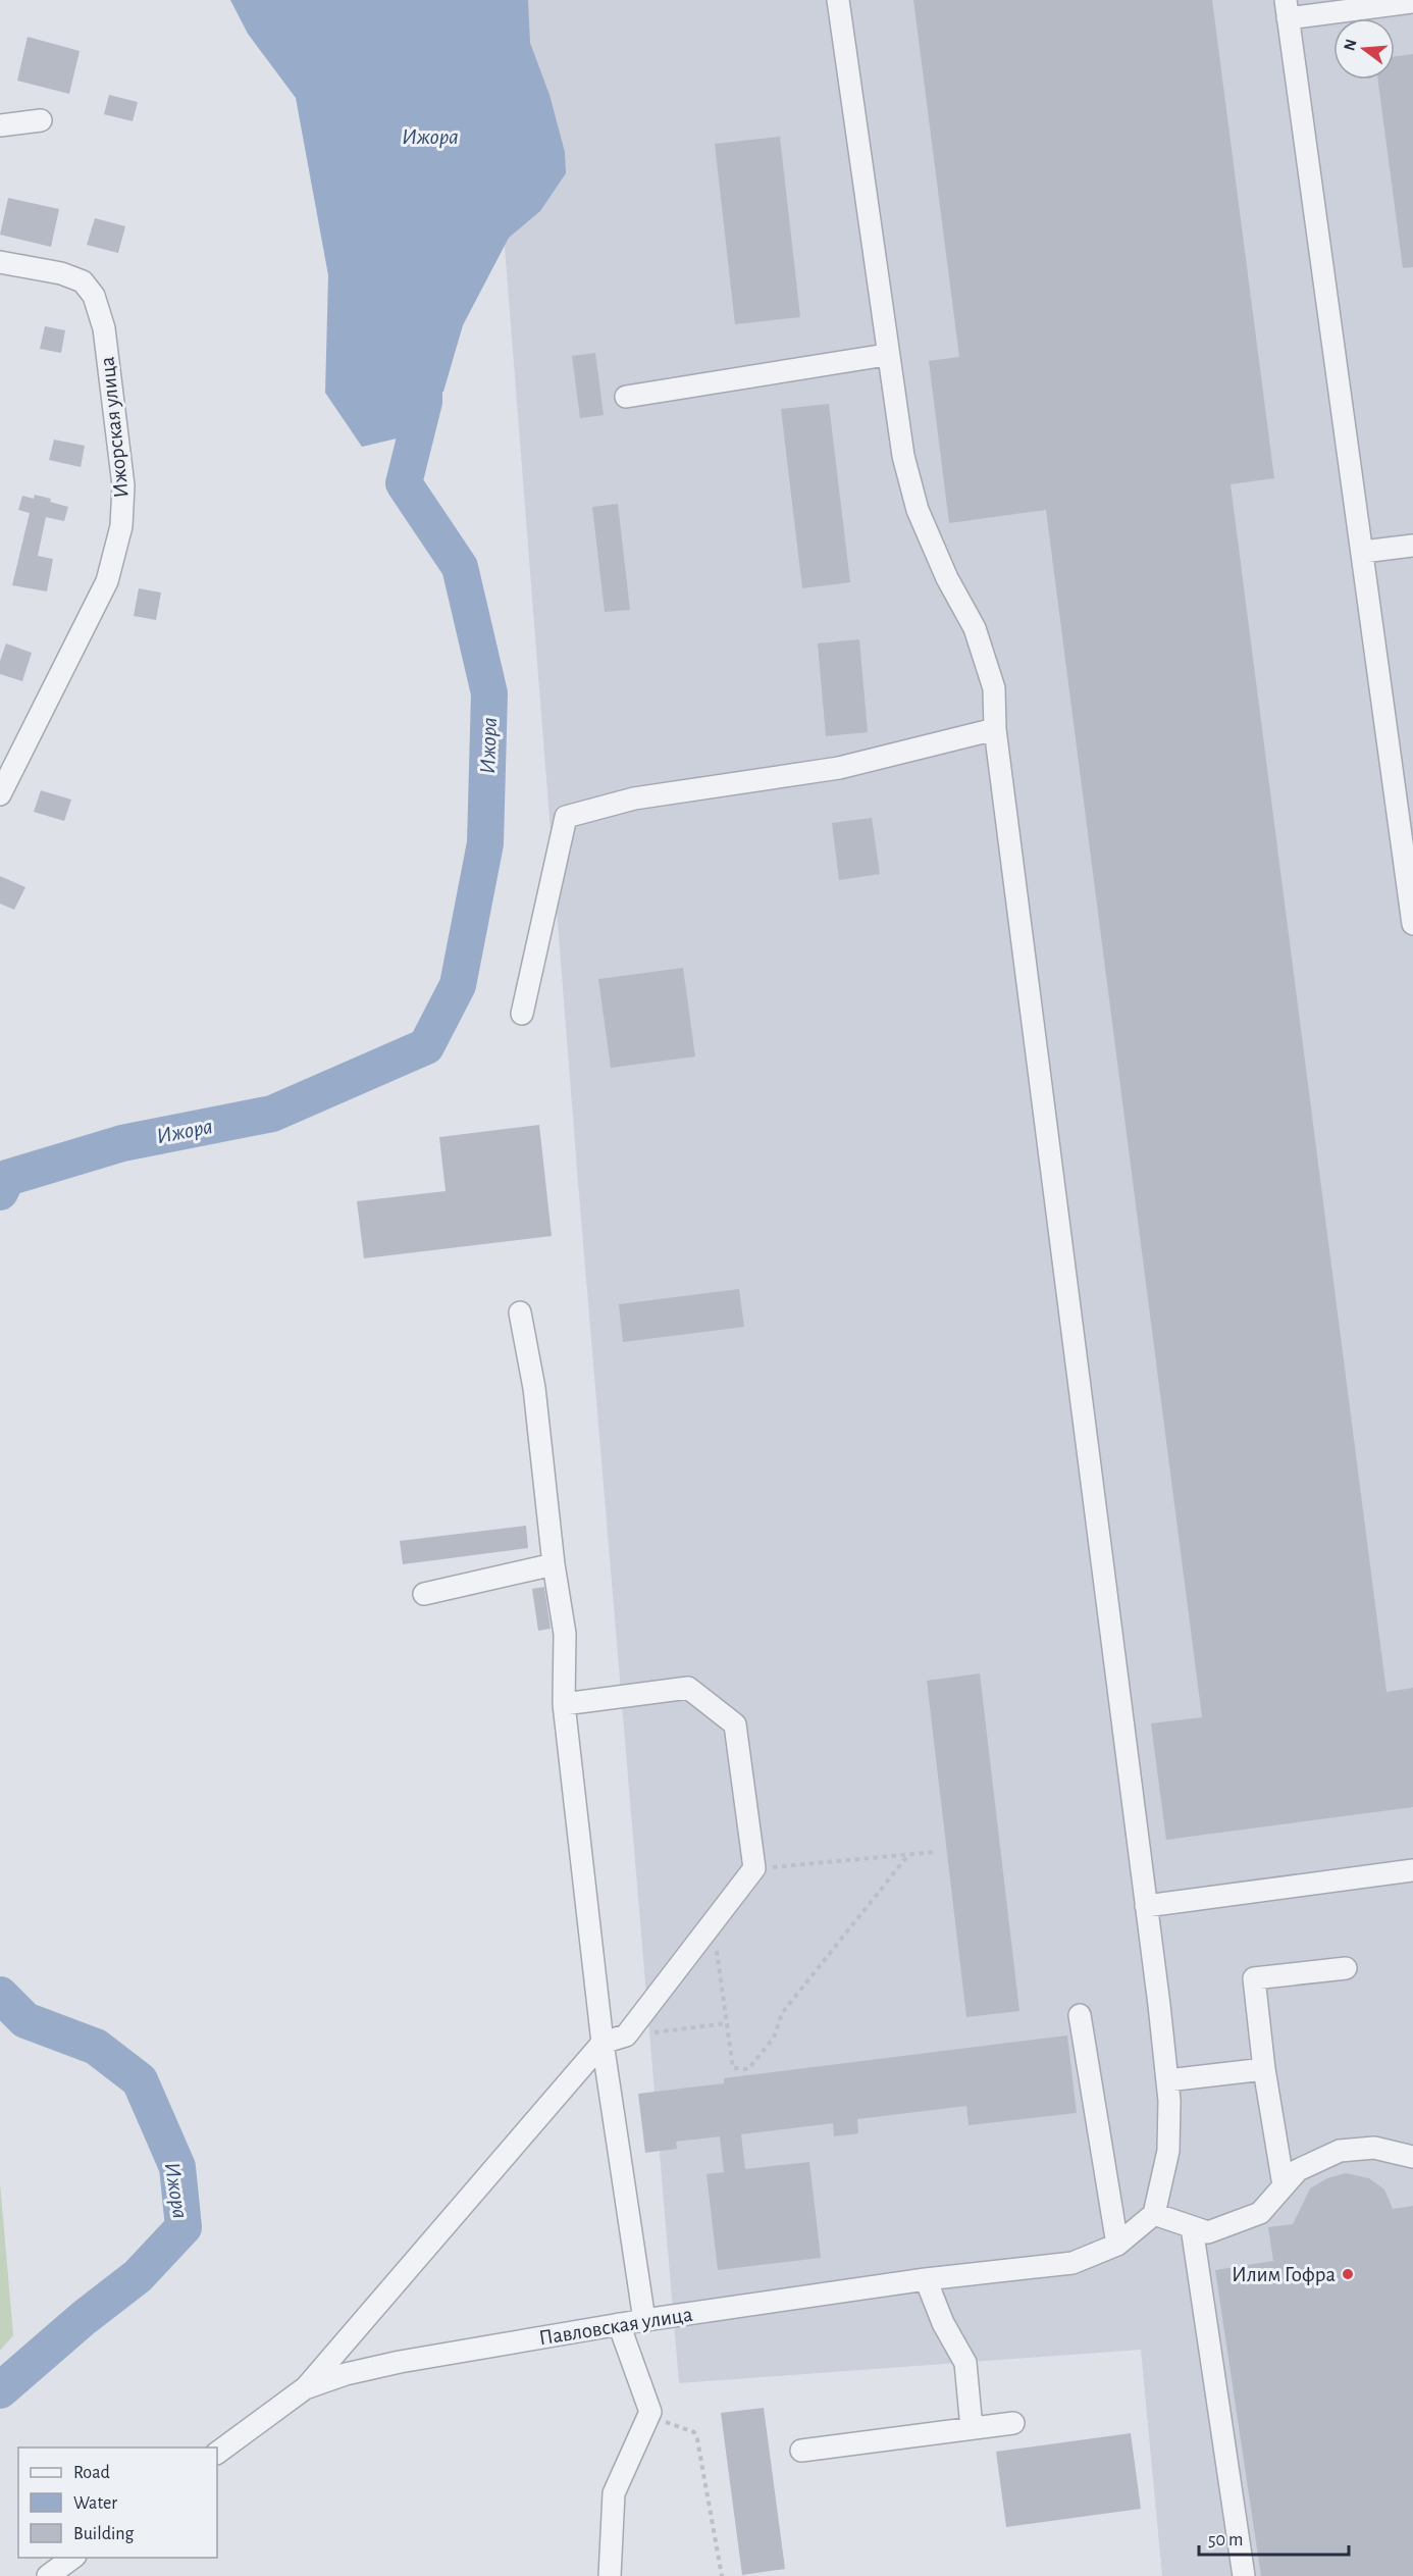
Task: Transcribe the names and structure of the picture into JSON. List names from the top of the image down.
{
  "streets": {
    "street": ["Ижорская улица", "Павловская улица"]
  },
  "water": ["Ижора"],
  "places": ["Илим Гофра"],
  "legend": ["Road", "Water", "Building"],
  "scale_bar": "50 m",
  "north": "left"
}
